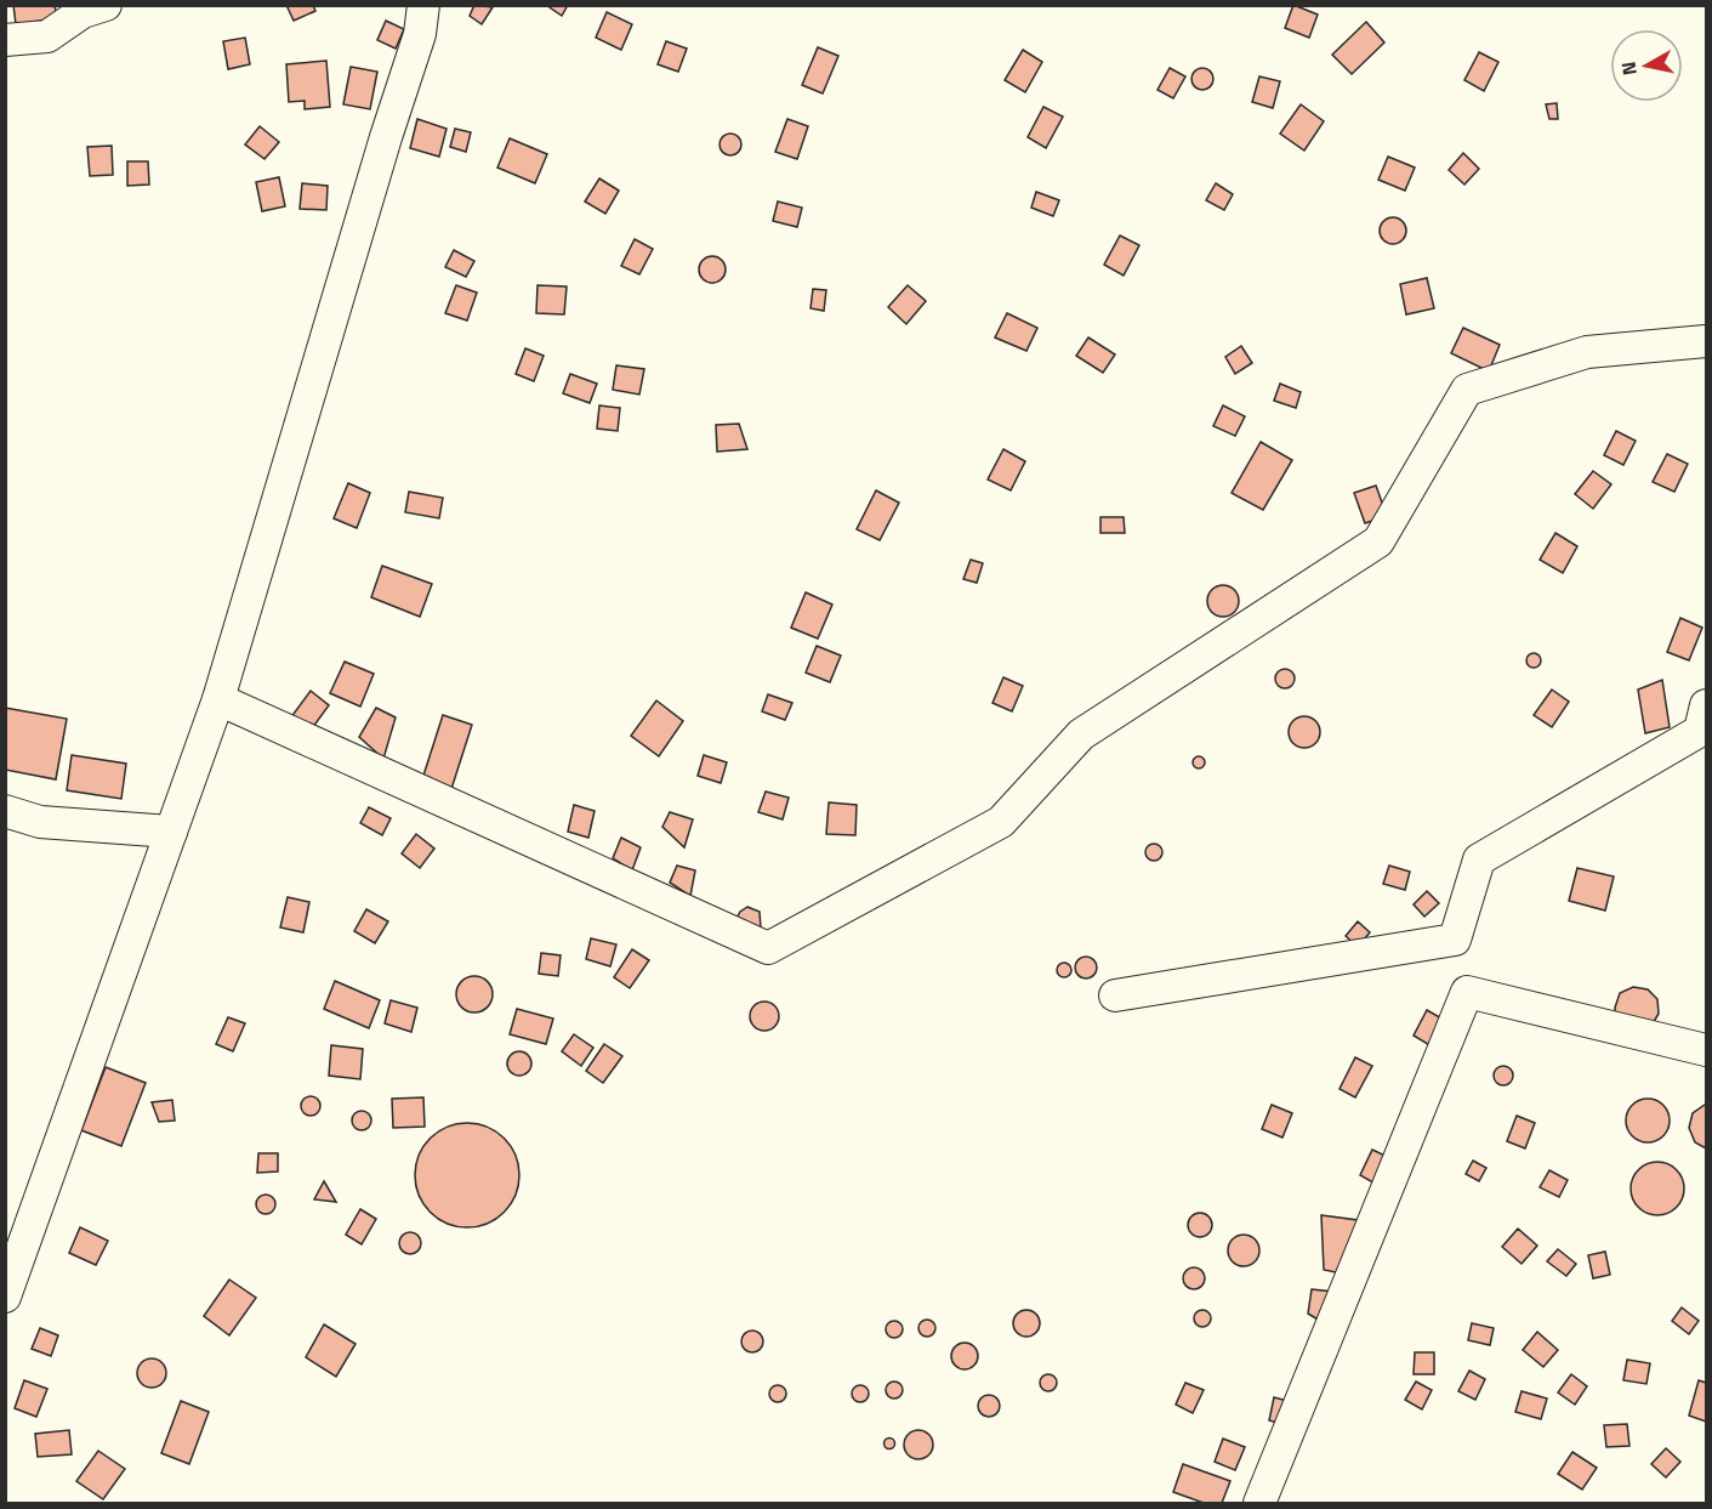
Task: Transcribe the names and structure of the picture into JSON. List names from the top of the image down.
{
  "north": "left"
}
